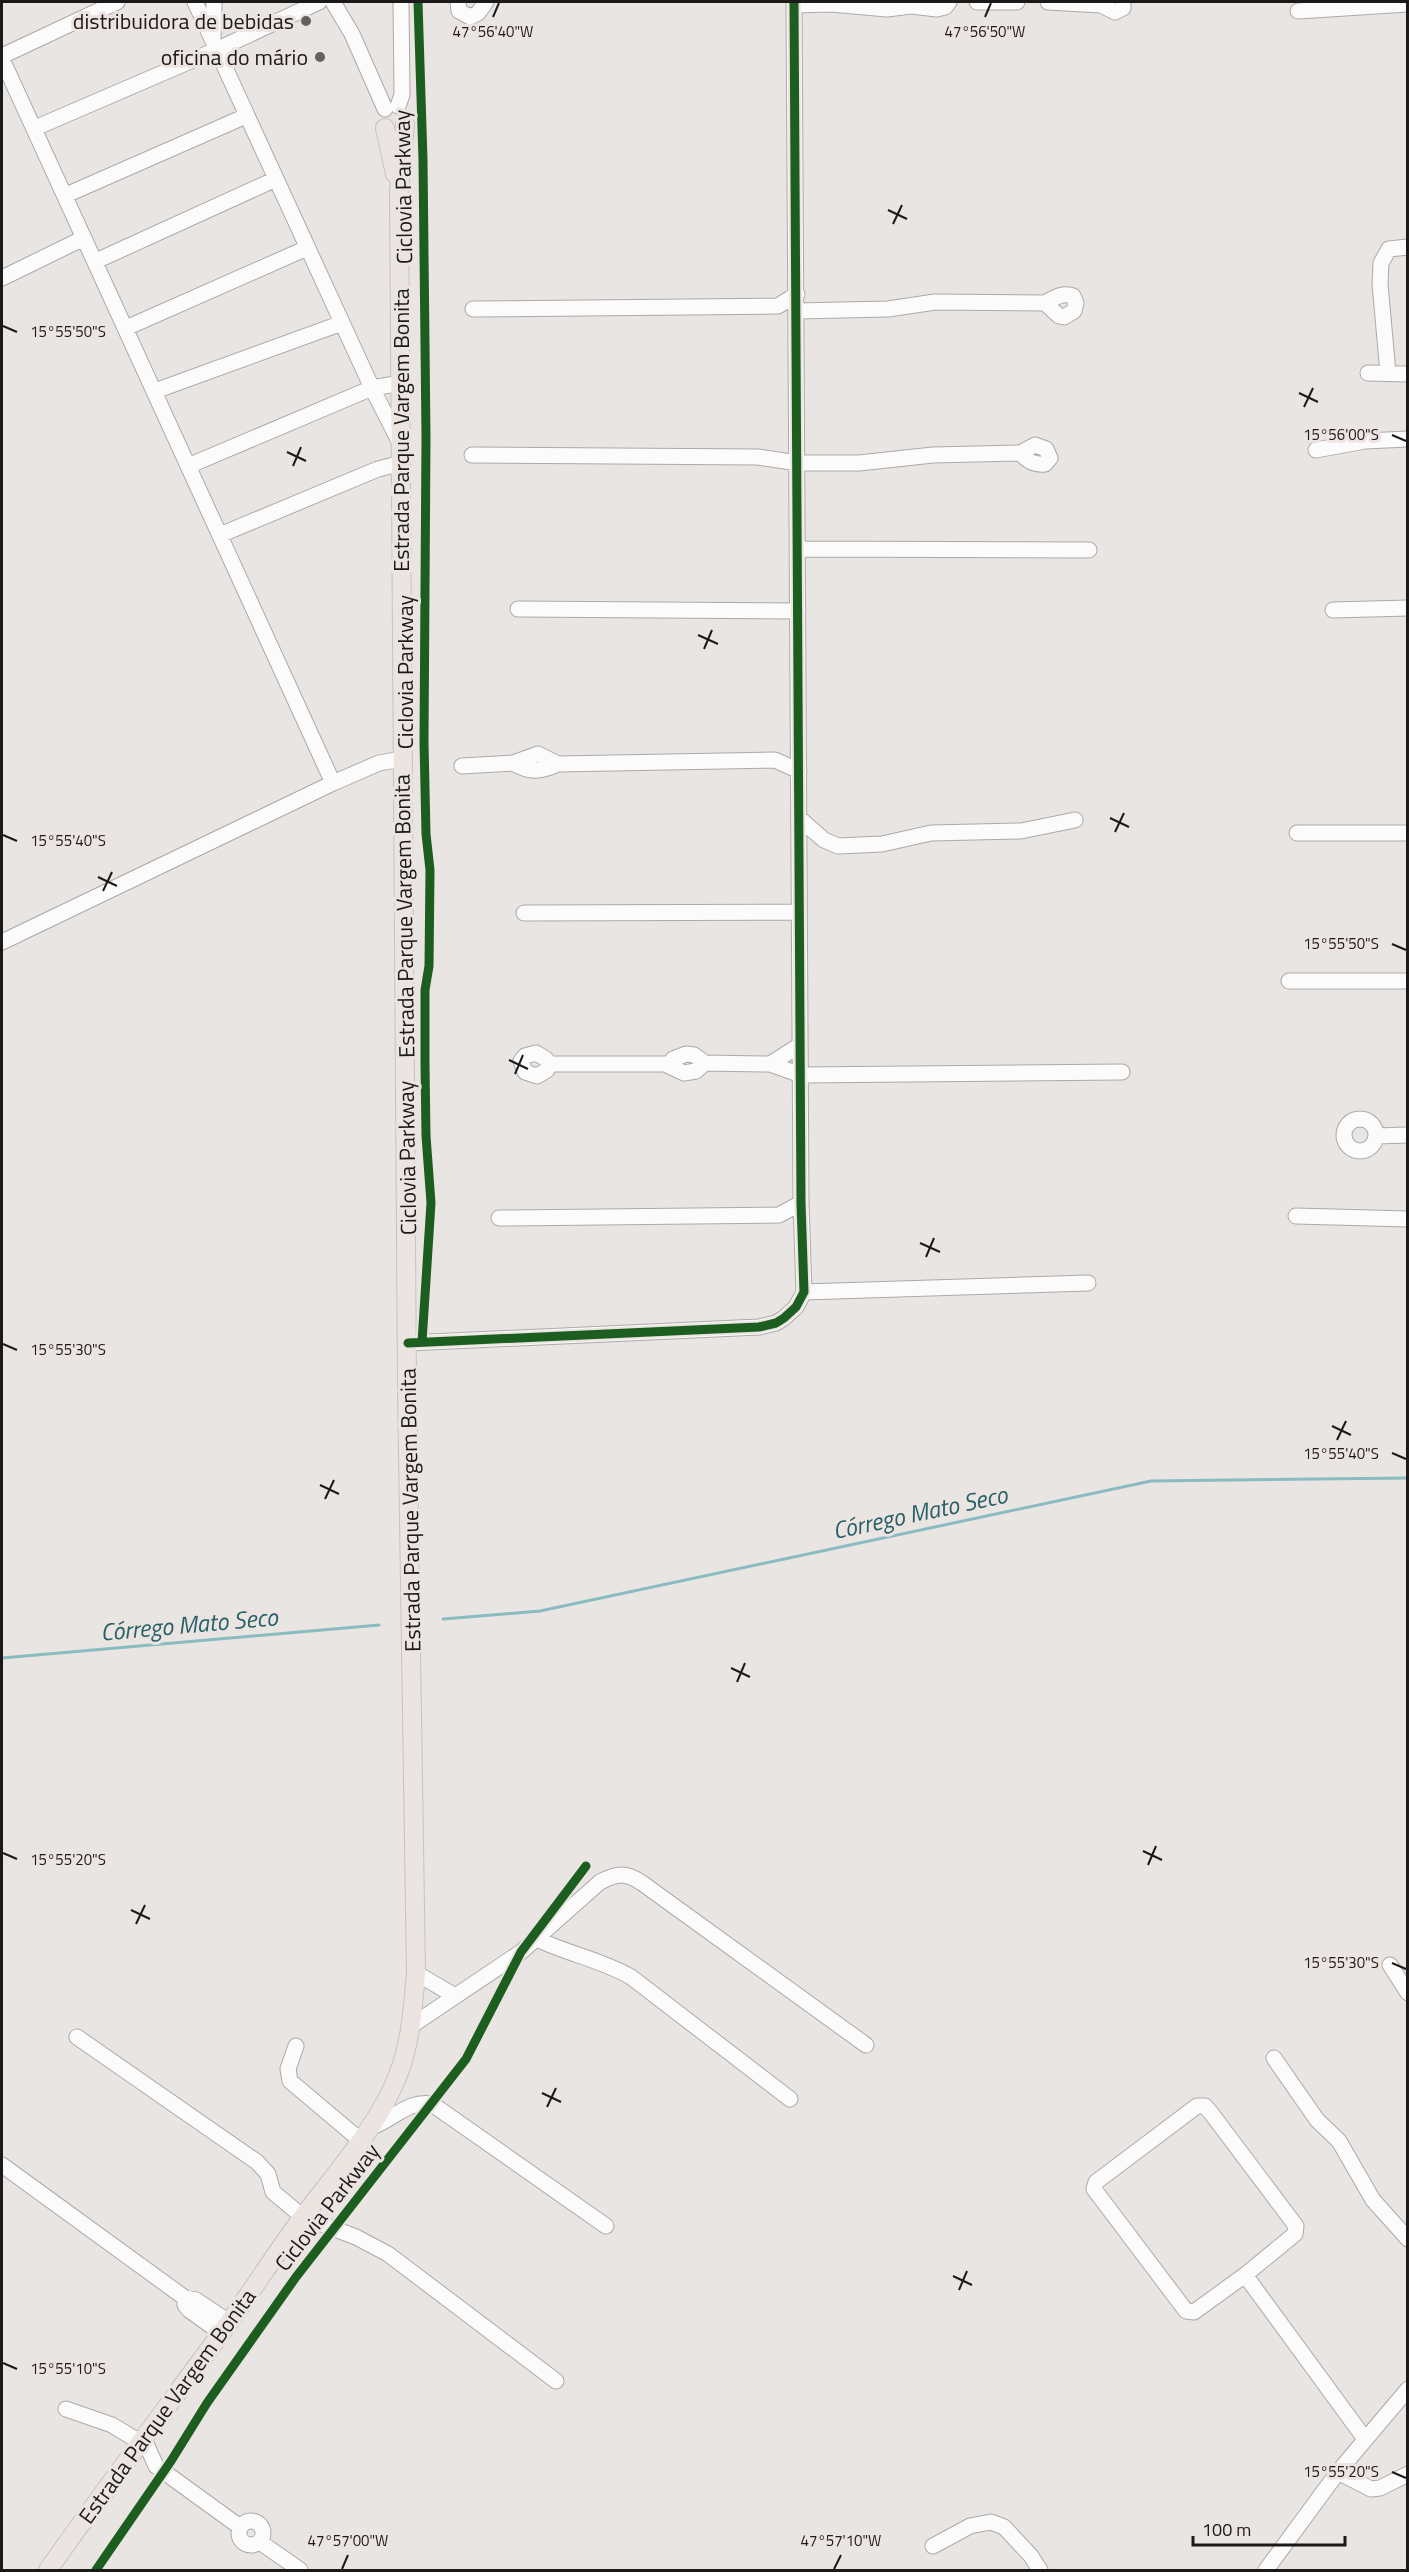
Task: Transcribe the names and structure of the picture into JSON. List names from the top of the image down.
{
  "streets": {
    "main road": ["Estrada Parque Vargem Bonita"],
    "cycle path": ["Ciclovia Parkway"]
  },
  "water": ["Córrego Mato Seco"],
  "places": ["distribuidora de bebidas", "oficina do mário"],
  "scale_bar": "100 m",
  "coordinates": [
    "47°56'40\"W",
    "47°56'50\"W",
    "15°55'50\"S",
    "15°56'00\"S",
    "15°55'40\"S",
    "15°55'30\"S",
    "15°55'20\"S",
    "15°55'10\"S",
    "47°57'00\"W",
    "47°57'10\"W"
  ]
}
